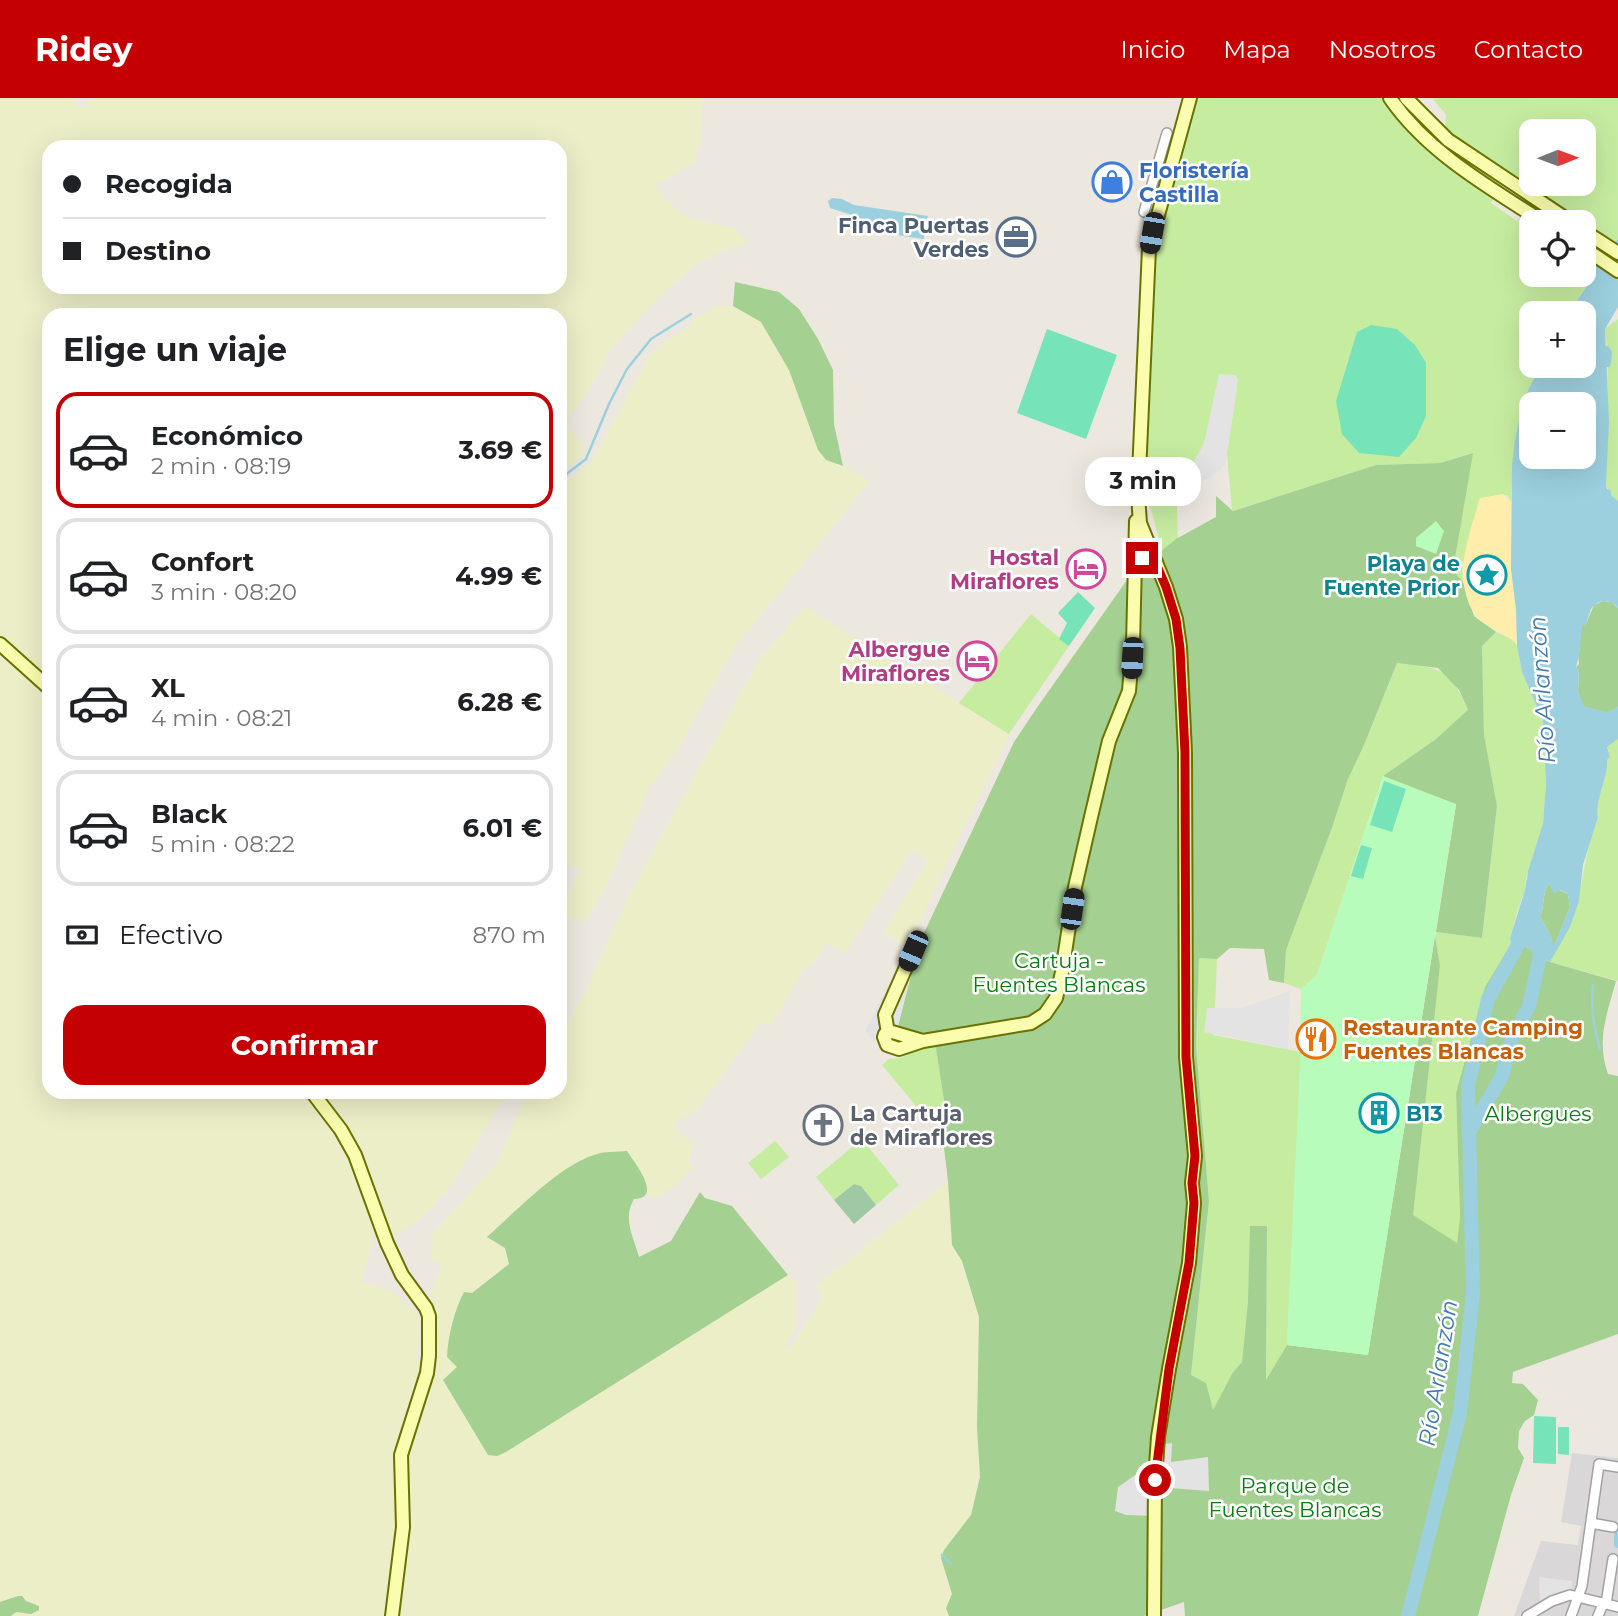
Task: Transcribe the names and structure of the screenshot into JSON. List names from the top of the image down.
{
  "water": ["Río Arlanzón"],
  "parks": ["Cartuja - Fuentes Blancas", "Albergues", "Parque de Fuentes Blancas"],
  "places": {
    "shop": ["Floristería Castilla"],
    "office": ["Finca Puertas Verdes"],
    "hotel": ["Hostal Miraflores", "Albergue Miraflores"],
    "place": ["Playa de Fuente Prior"],
    "restaurant": ["Restaurante Camping Fuentes Blancas"],
    "building": ["B13"],
    "church": ["La Cartuja de Miraflores"]
  },
  "north": "right",
  "page": {
    "header": "Ridey",
    "nav": [
      "Inicio",
      "Mapa",
      "Nosotros",
      "Contacto"
    ],
    "map_buttons": ["+", "−"],
    "banner": ["Recogida", "Destino"],
    "heading": "Elige un viaje",
    "list": [
      {
        "name": "Económico",
        "note": "2 min · 08:19",
        "value": "3.69 €"
      },
      {
        "name": "Confort",
        "note": "3 min · 08:20",
        "value": "4.99 €"
      },
      {
        "name": "XL",
        "note": "4 min · 08:21",
        "value": "6.28 €"
      },
      {
        "name": "Black",
        "note": "5 min · 08:22",
        "value": "6.01 €"
      }
    ],
    "bubble": "3 min",
    "pay": ["Efectivo", "870 m"],
    "buttons": "Confirmar"
  }
}
